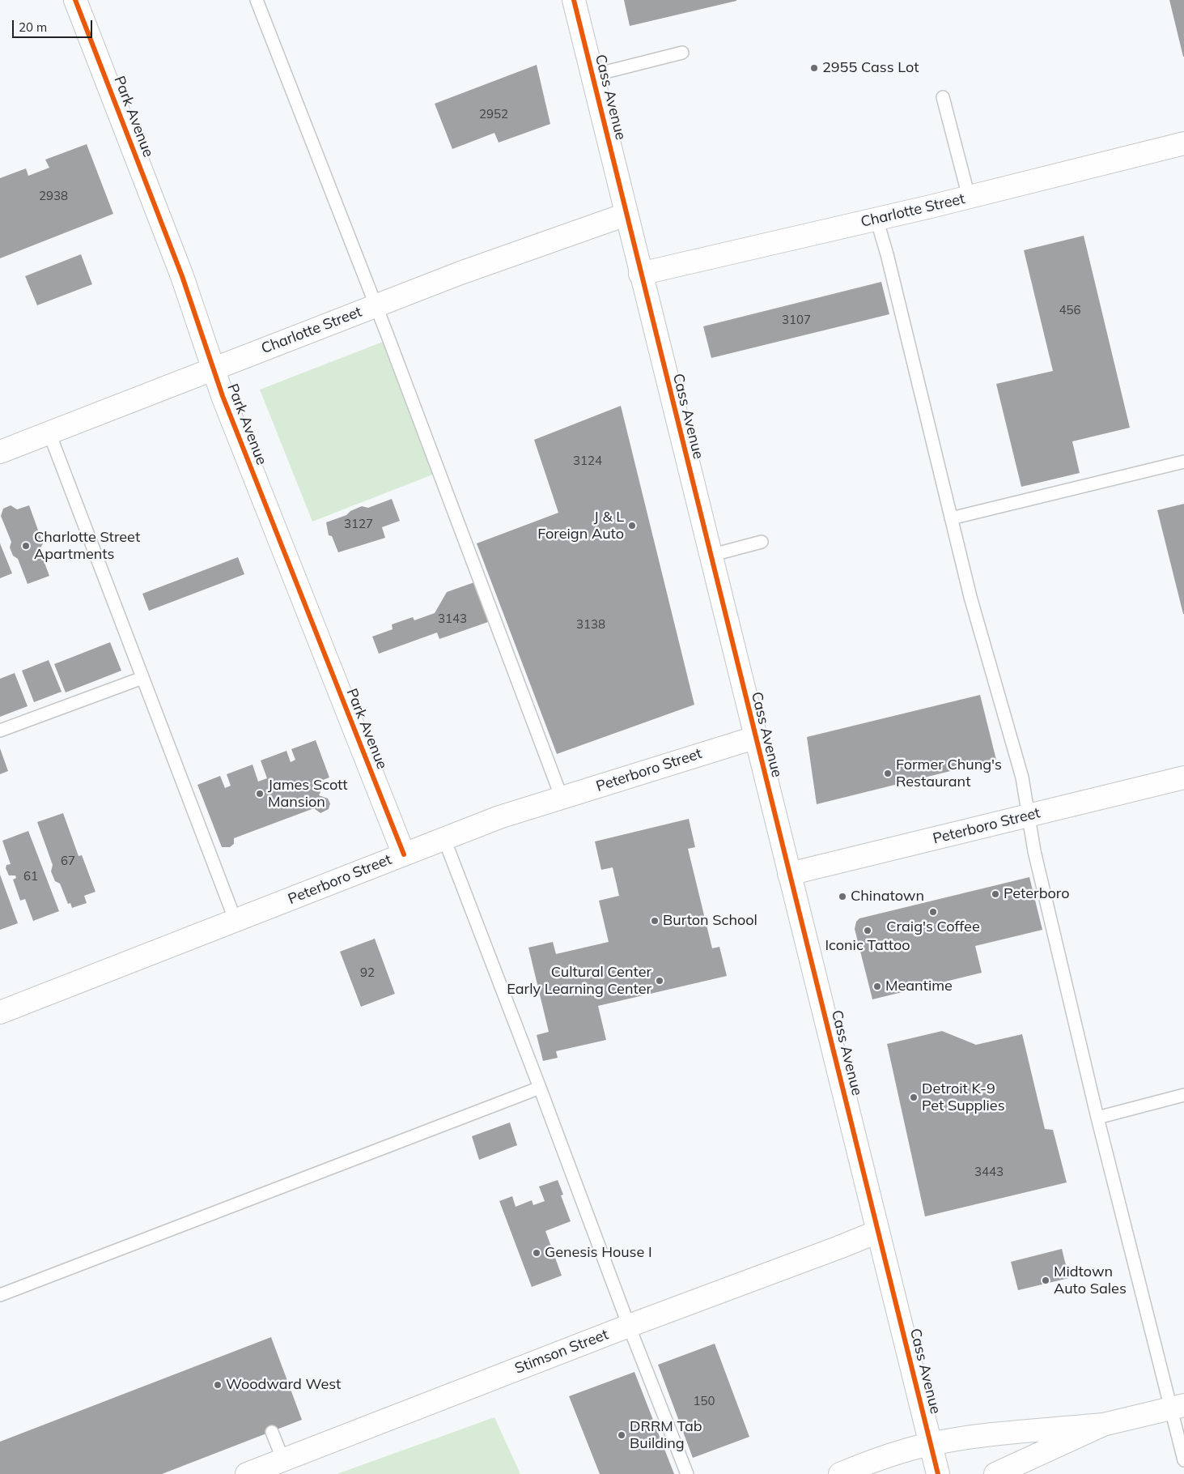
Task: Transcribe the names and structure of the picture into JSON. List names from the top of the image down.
{
  "streets": {
    "street": [
      "Cass Avenue",
      "Park Avenue",
      "Charlotte Street",
      "Peterboro Street",
      "Stimson Street"
    ]
  },
  "crossings": [
    ["Cass Avenue", "Charlotte Street"],
    ["Cass Avenue", "Peterboro Street"],
    ["Cass Avenue", "Stimson Street"],
    ["Park Avenue", "Charlotte Street"],
    ["Park Avenue", "Peterboro Street"]
  ],
  "places": [
    "2955 Cass Lot",
    "J & L Foreign Auto",
    "Charlotte Street Apartments",
    "Former Chung's Restaurant",
    "James Scott Mansion",
    "Peterboro",
    "Chinatown",
    "Craig's Coffee",
    "Burton School",
    "Iconic Tattoo",
    "Cultural Center Early Learning Center",
    "Meantime",
    "Detroit K-9 Pet Supplies",
    "Genesis House I",
    "Midtown Auto Sales",
    "Woodward West",
    "DRRM Tab Building"
  ],
  "house_numbers": [
    "2952",
    "2938",
    "456",
    "3107",
    "3124",
    "3127",
    "3143",
    "3138",
    "67",
    "61",
    "92",
    "3443",
    "150"
  ],
  "scale_bar": "20 m"
}
